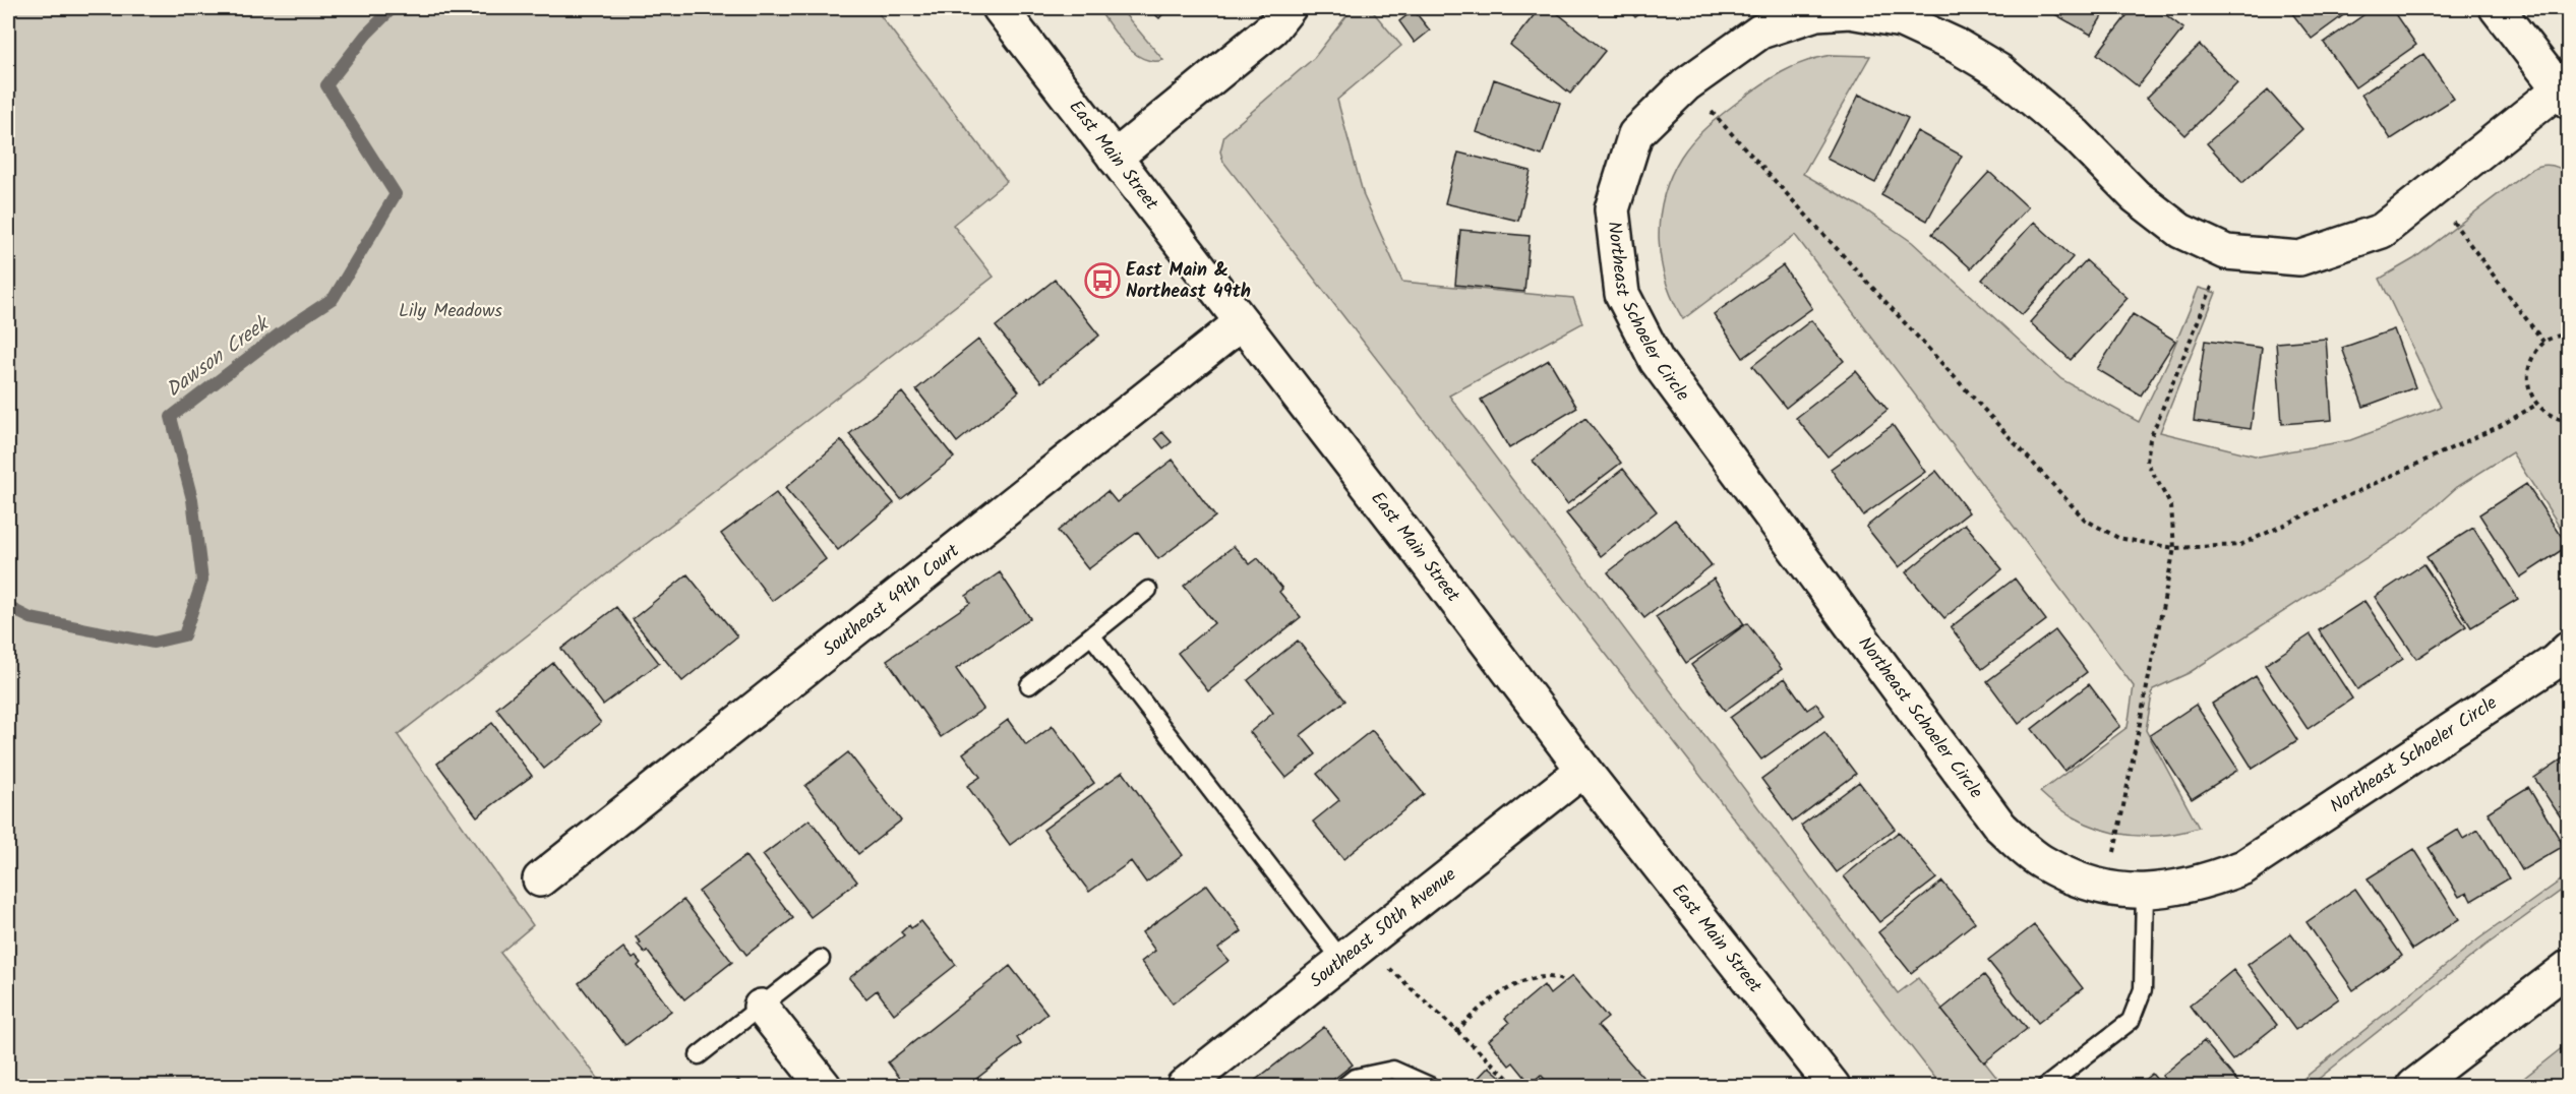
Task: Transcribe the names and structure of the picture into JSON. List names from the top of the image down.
{
  "streets": {
    "street": [
      "East Main Street",
      "Northeast Schoeler Circle",
      "Southeast 49th Court",
      "Southeast 50th Avenue"
    ]
  },
  "crossings": [
    ["East Main Street", "Southeast 49th Court"],
    ["East Main Street", "Southeast 50th Avenue"]
  ],
  "water": ["Dawson Creek"],
  "parks": ["Lily Meadows"],
  "places": {
    "bus stop": ["East Main & Northeast 49th"]
  }
}
